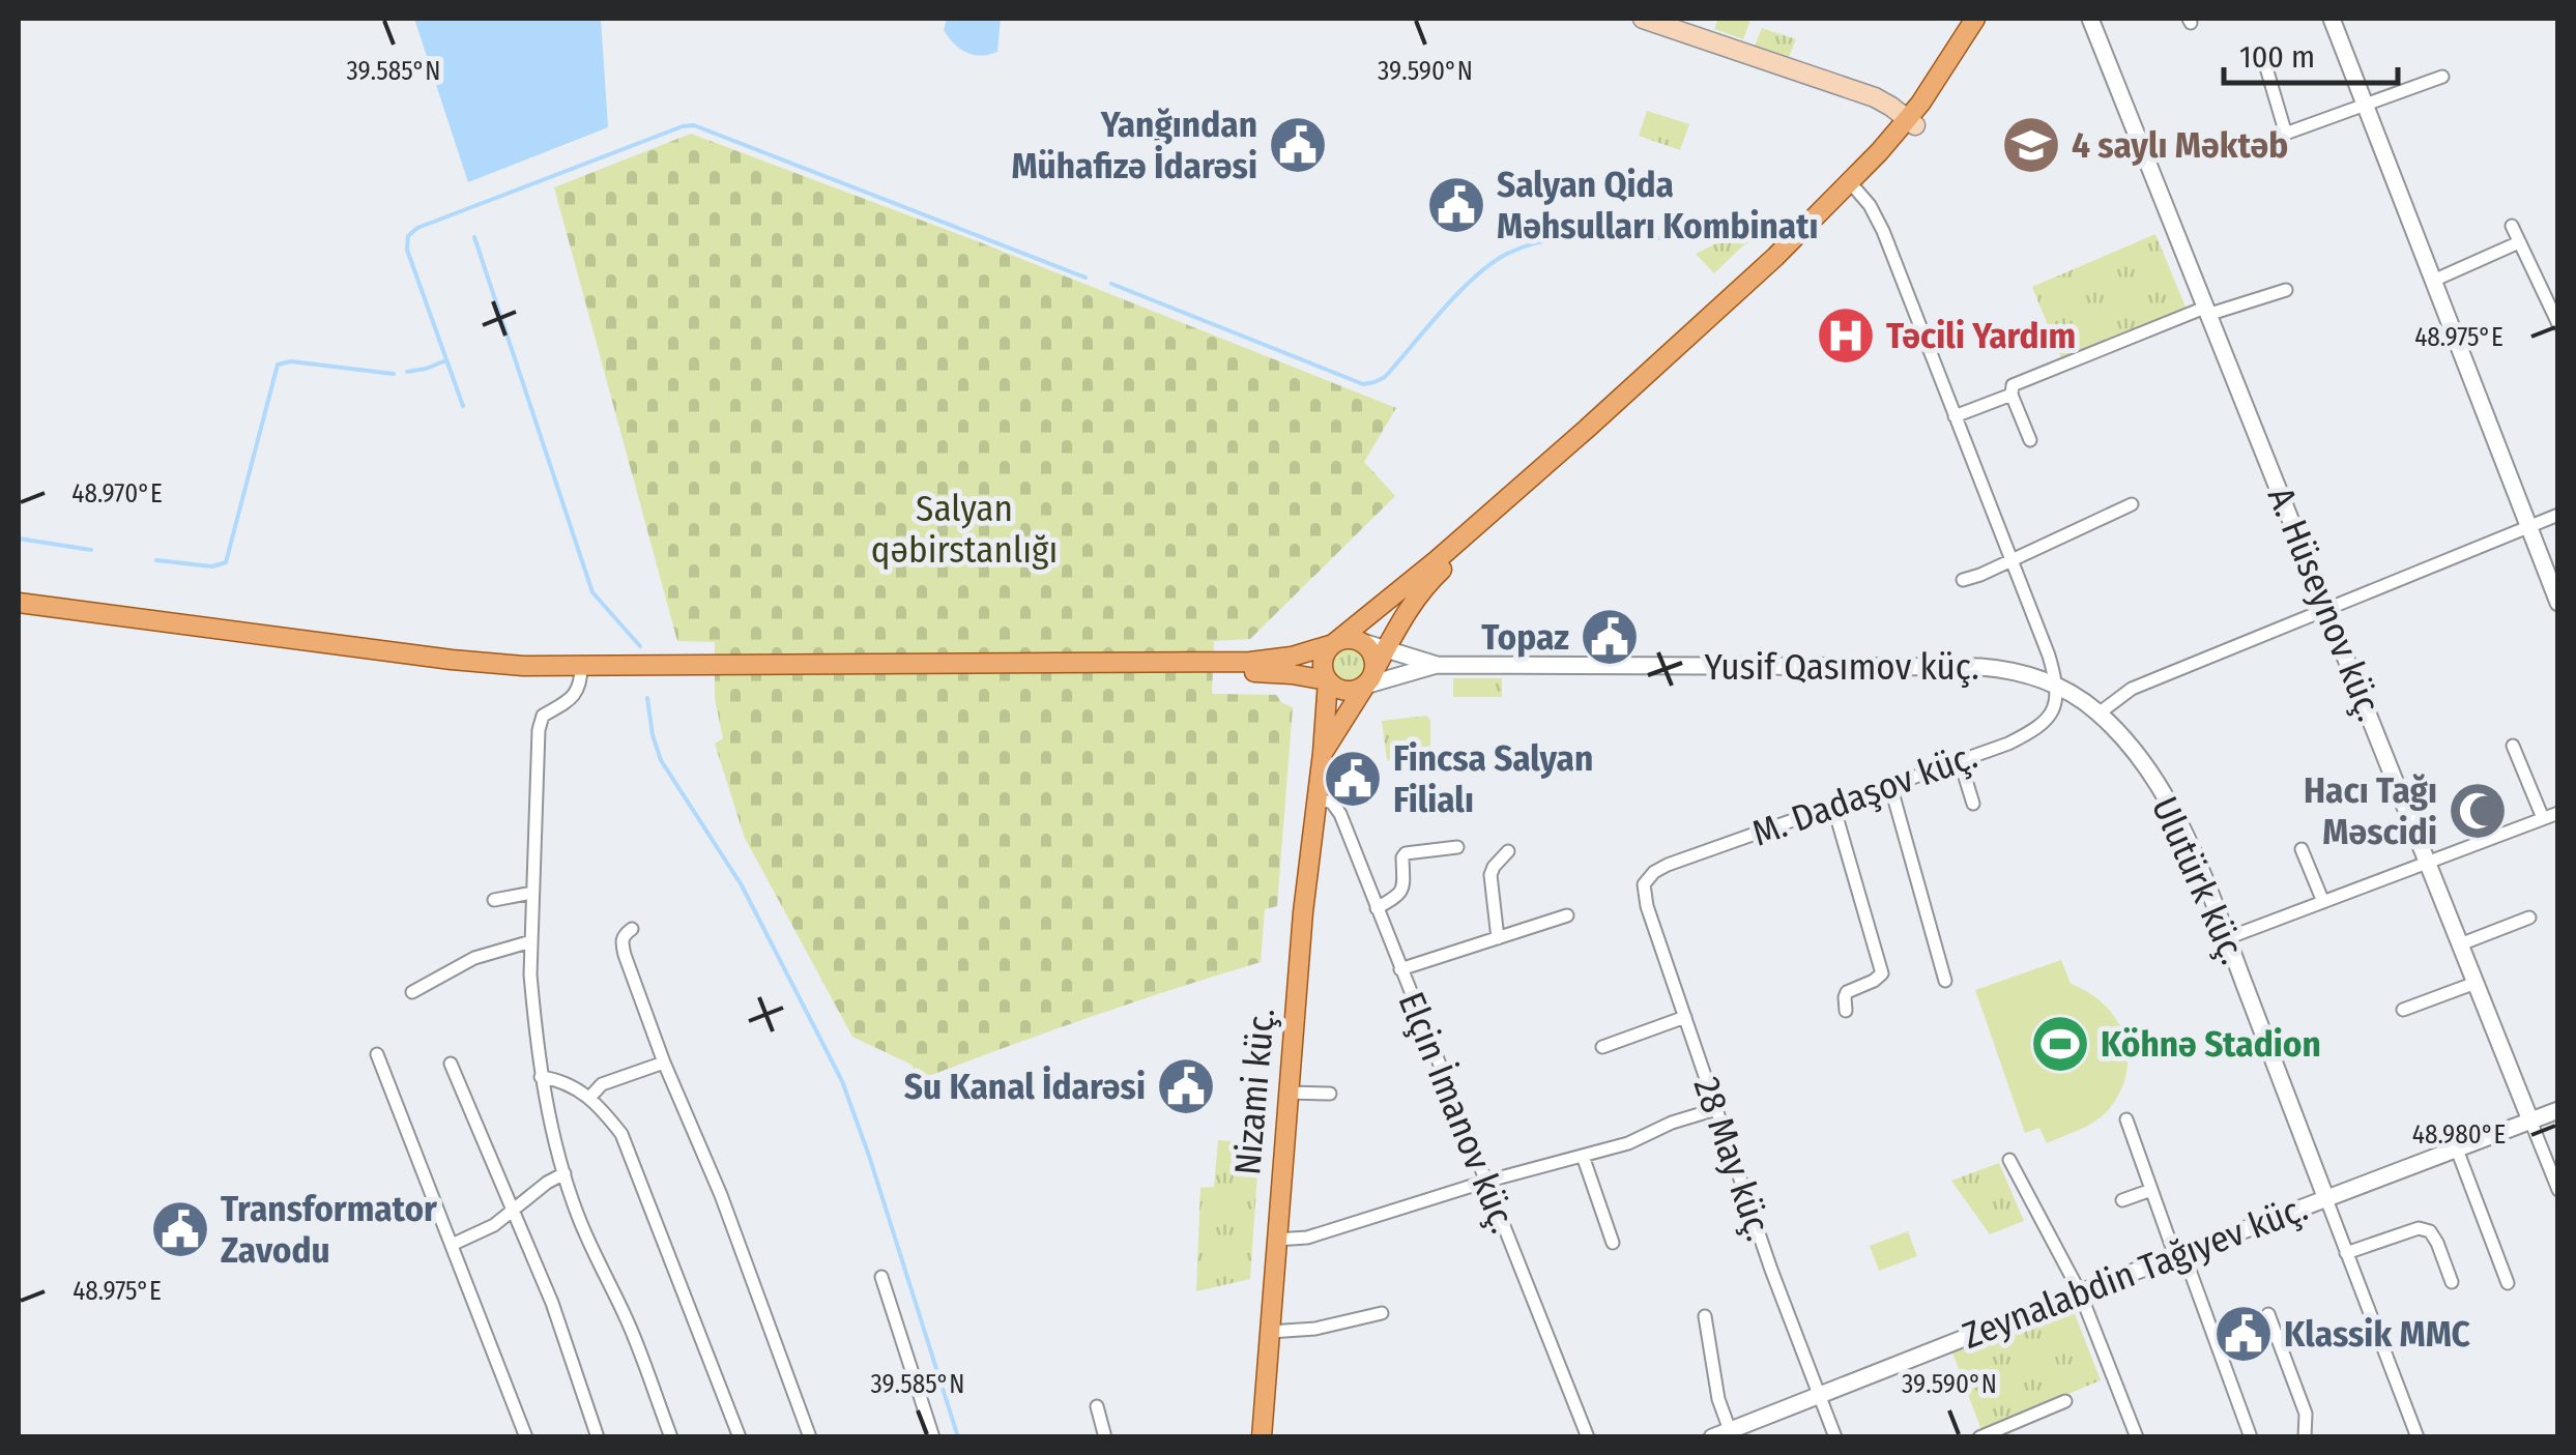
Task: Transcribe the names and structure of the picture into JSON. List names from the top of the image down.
{
  "streets": {
    "main road": ["Nizami küç."],
    "street": [
      "A. Hüseynov küç.",
      "Yusif Qasımov küç.",
      "M. Dadaşov küç.",
      "Ulutürk küç.",
      "Elçin İmanov küç.",
      "28 May küç.",
      "Zeynalabdin Tağıyev küç."
    ]
  },
  "crossings": [
    ["A. Hüseynov küç.", "Zeynalabdin Tağıyev küç."],
    ["Yusif Qasımov küç.", "M. Dadaşov küç."],
    ["Yusif Qasımov küç.", "Ulutürk küç."],
    ["M. Dadaşov küç.", "Ulutürk küç."],
    ["M. Dadaşov küç.", "28 May küç."],
    ["Ulutürk küç.", "Zeynalabdin Tağıyev küç."],
    ["Nizami küç.", "Elçin İmanov küç."],
    ["28 May küç.", "Zeynalabdin Tağıyev küç."]
  ],
  "parks": ["Salyan qəbirstanlığı"],
  "places": {
    "public building": [
      "Yanğından Mühafizə İdarəsi",
      "Salyan Qida Məhsulları Kombinatı",
      "Topaz",
      "Fincsa Salyan Filialı",
      "Su Kanal İdarəsi",
      "Transformator Zavodu",
      "Klassik MMC"
    ],
    "school or university": ["4 saylı Məktəb"],
    "hospital": ["Təcili Yardım"],
    "mosque": ["Hacı Tağı Məscidi"],
    "sports": ["Köhnə Stadion"]
  },
  "scale_bar": "100 m",
  "coordinates": [
    "39.585°N",
    "39.590°N",
    "48.975°E",
    "48.970°E",
    "48.980°E"
  ]
}
